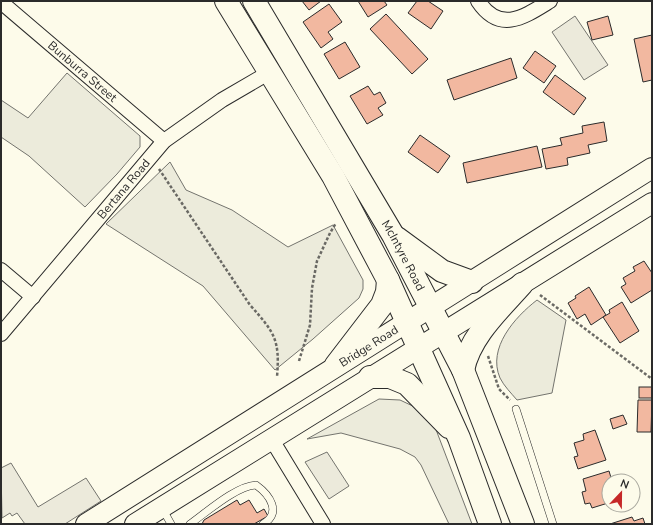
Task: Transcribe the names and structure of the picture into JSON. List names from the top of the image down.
{
  "streets": {
    "main road": ["McIntyre Road", "Bridge Road"],
    "street": ["Bunburra Street", "Bertana Road"]
  },
  "crossings": [
    ["Bunburra Street", "Bertana Road"],
    ["Bertana Road", "McIntyre Road"],
    ["McIntyre Road", "Bridge Road"]
  ],
  "north": "top"
}
